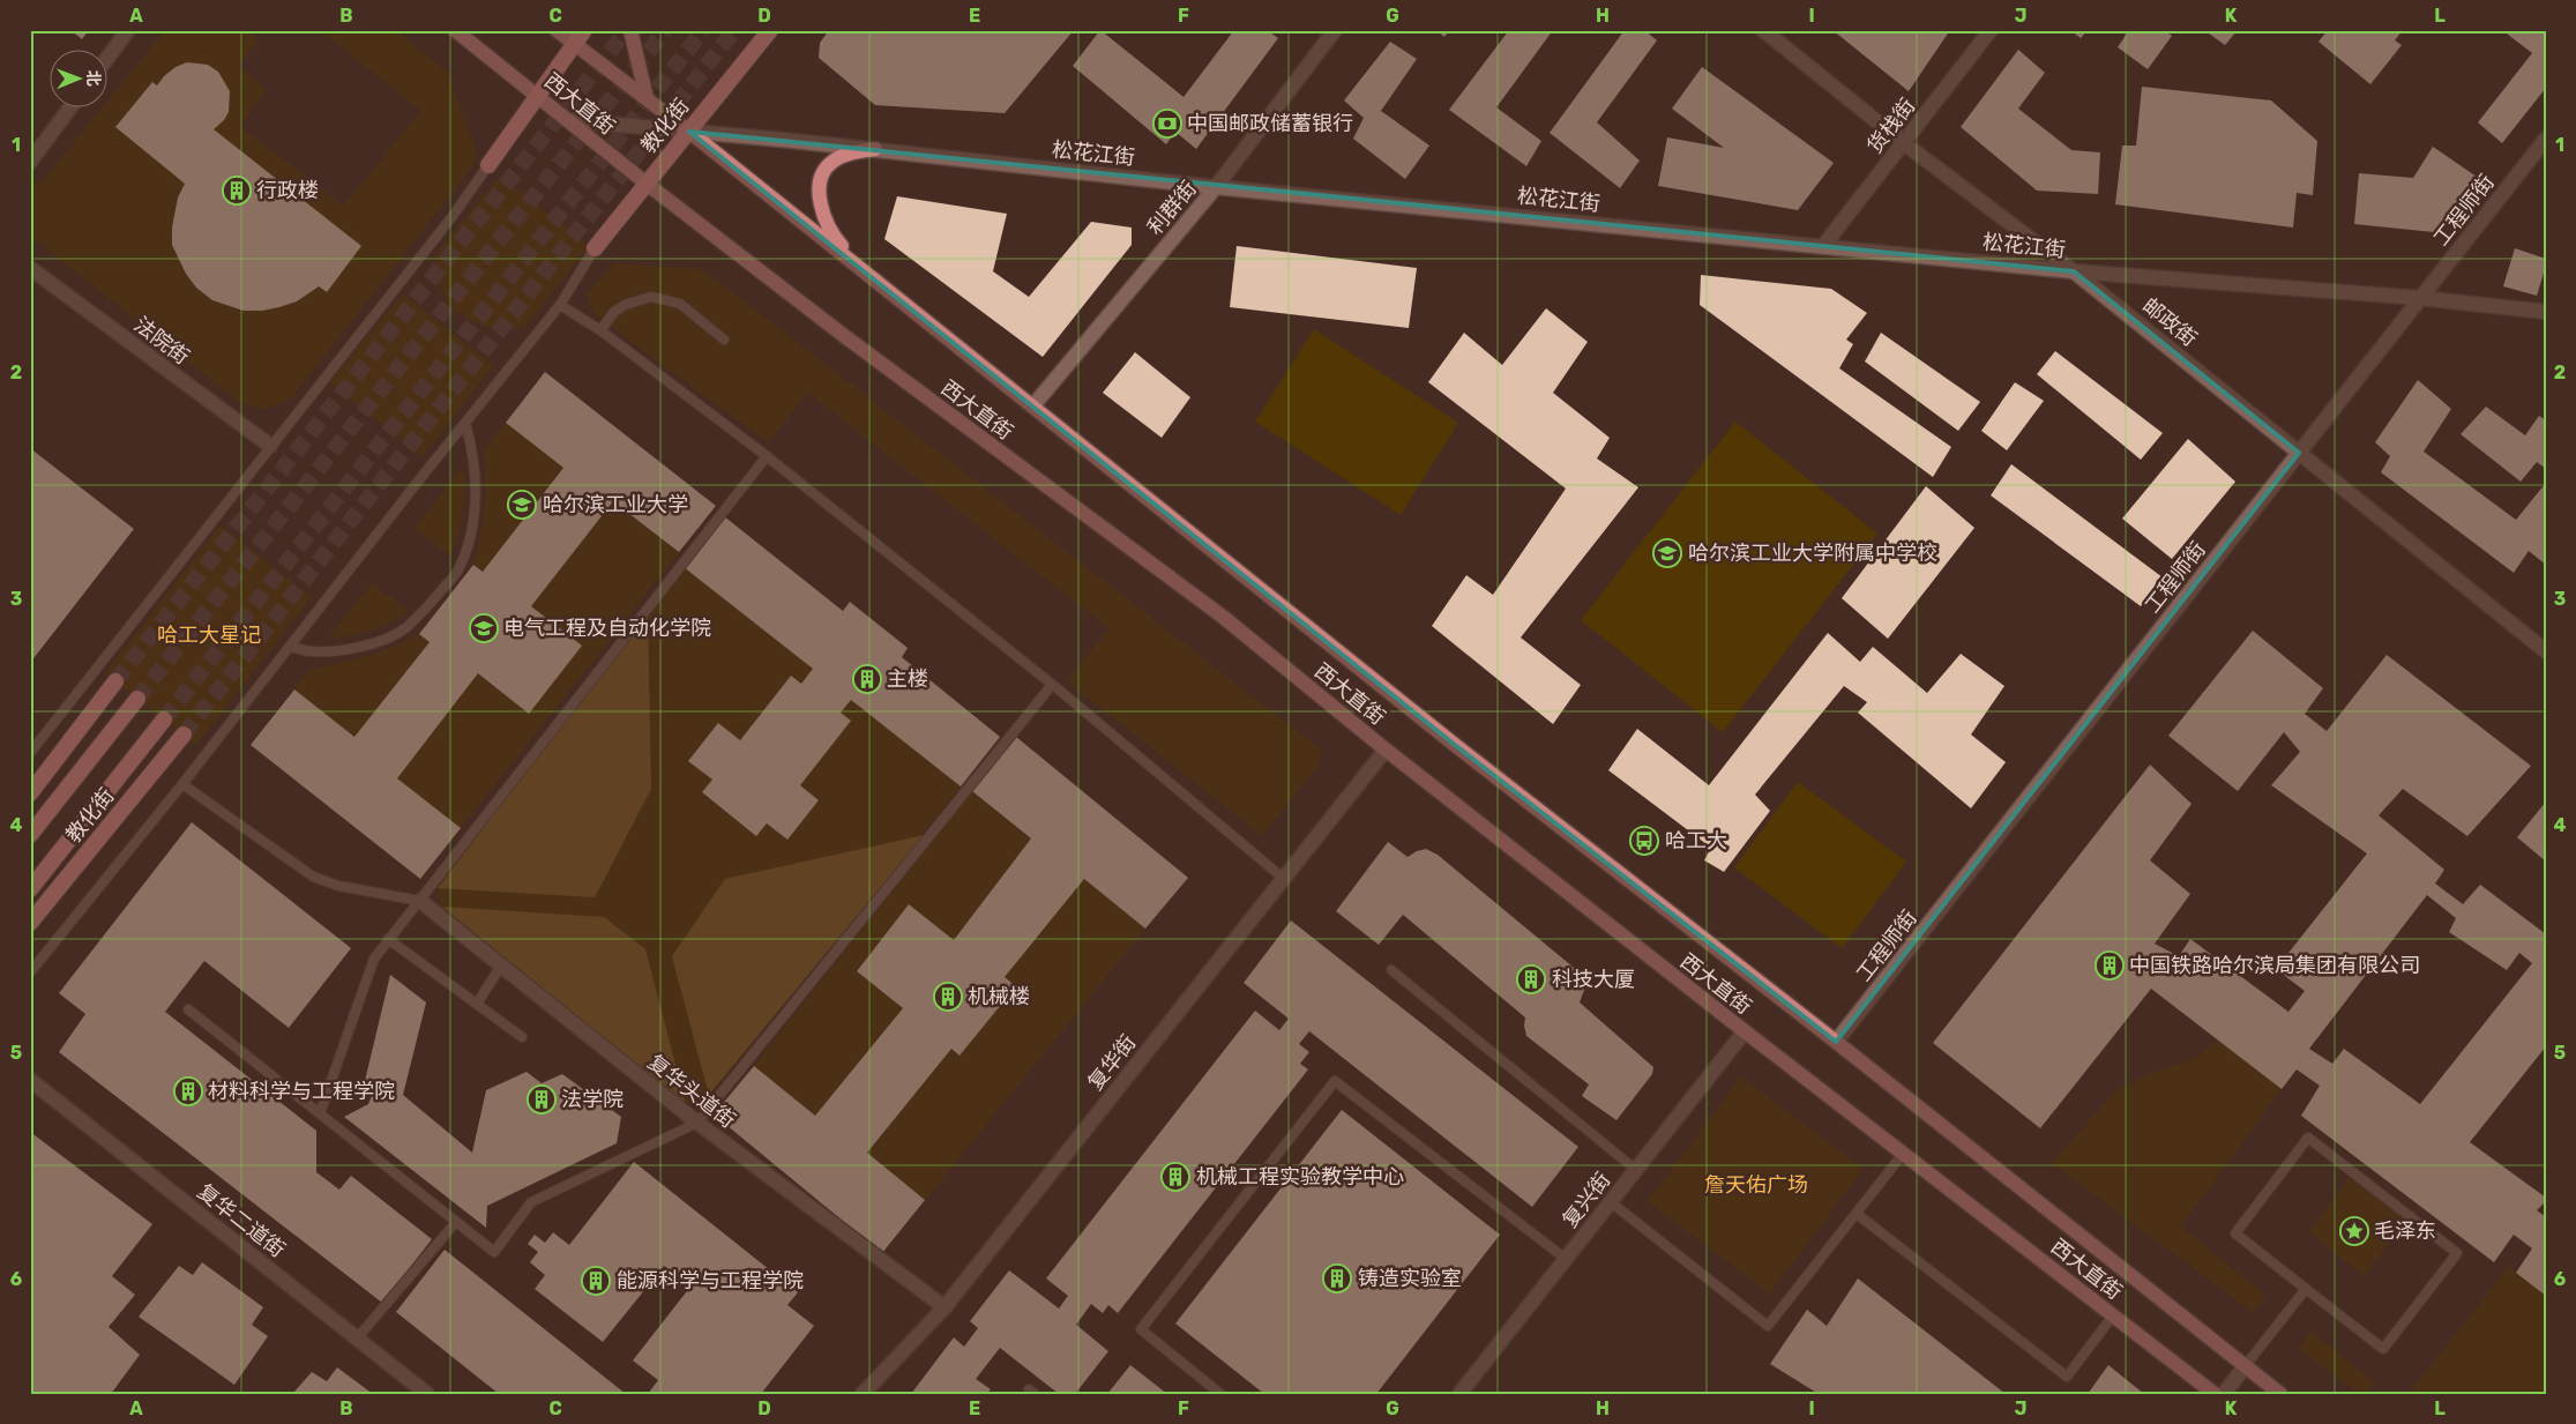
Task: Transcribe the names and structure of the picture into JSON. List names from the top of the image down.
{
  "streets": {
    "highway": ["教化街"],
    "main road": ["西大直街"],
    "street": [
      "货栈街",
      "松花江街",
      "利群街",
      "工程师街",
      "邮政街",
      "法院街",
      "复华街",
      "复华头道街",
      "复兴街",
      "复华二道街"
    ]
  },
  "crossings": [
    ["西大直街", "教化街"],
    ["西大直街", "松花江街"],
    ["西大直街", "利群街"],
    ["西大直街", "工程师街"],
    ["西大直街", "复华街"],
    ["西大直街", "复兴街"],
    ["教化街", "松花江街"],
    ["货栈街", "松花江街"],
    ["货栈街", "邮政街"],
    ["松花江街", "利群街"],
    ["松花江街", "工程师街"],
    ["松花江街", "邮政街"],
    ["工程师街", "邮政街"],
    ["复华街", "复华头道街"]
  ],
  "parks": ["哈工大星记", "詹天佑广场"],
  "places": {
    "bank": ["中国邮政储蓄银行"],
    "building": [
      "行政楼",
      "主楼",
      "中国铁路哈尔滨局集团有限公司",
      "科技大厦",
      "机械楼",
      "材料科学与工程学院",
      "法学院",
      "机械工程实验教学中心",
      "铸造实验室",
      "能源科学与工程学院"
    ],
    "school or university": ["哈尔滨工业大学", "哈尔滨工业大学附属中学校", "电气工程及自动化学院"],
    "bus stop": ["哈工大"],
    "place": ["毛泽东"]
  },
  "north": "right",
  "grid": {
    "columns": [
      "A",
      "B",
      "C",
      "D",
      "E",
      "F",
      "G",
      "H",
      "I",
      "J",
      "K",
      "L"
    ],
    "rows": [
      "1",
      "2",
      "3",
      "4",
      "5",
      "6"
    ]
  }
}
